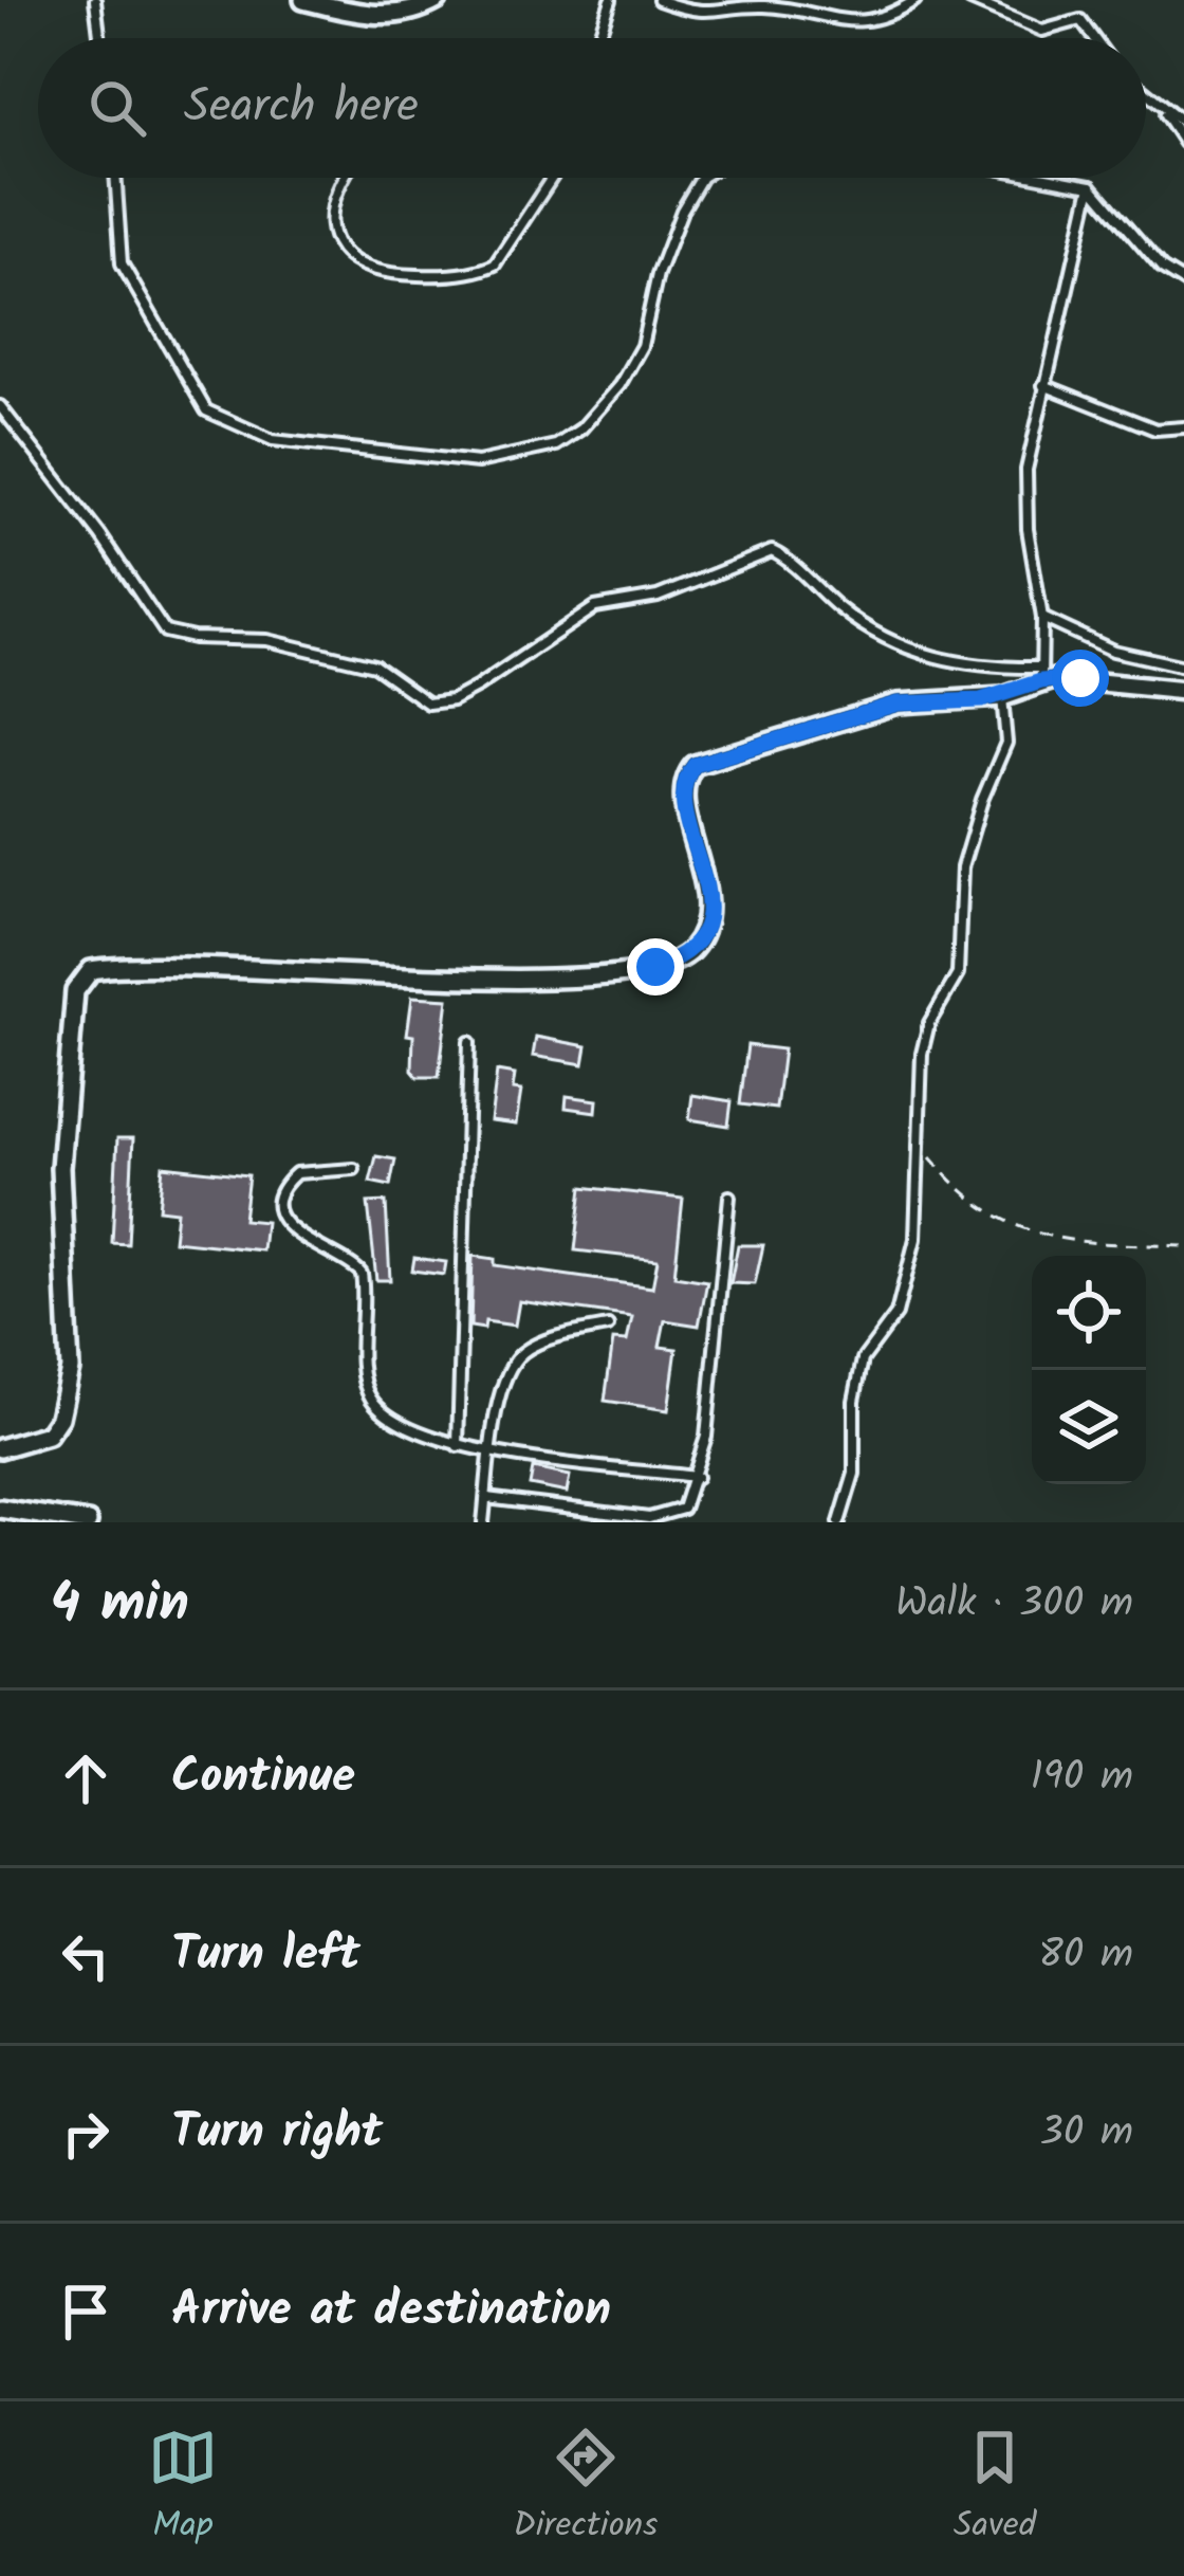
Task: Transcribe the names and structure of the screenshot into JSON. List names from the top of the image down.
{
  "page": {
    "search": "Search here",
    "heading": ["4 min", "Walk · 300 m"],
    "list": [
      ["Continue", "190 m"],
      ["Turn left", "80 m"],
      ["Turn right", "30 m"],
      "Arrive at destination"
    ],
    "nav": ["Map", "Directions", "Saved"]
  }
}
